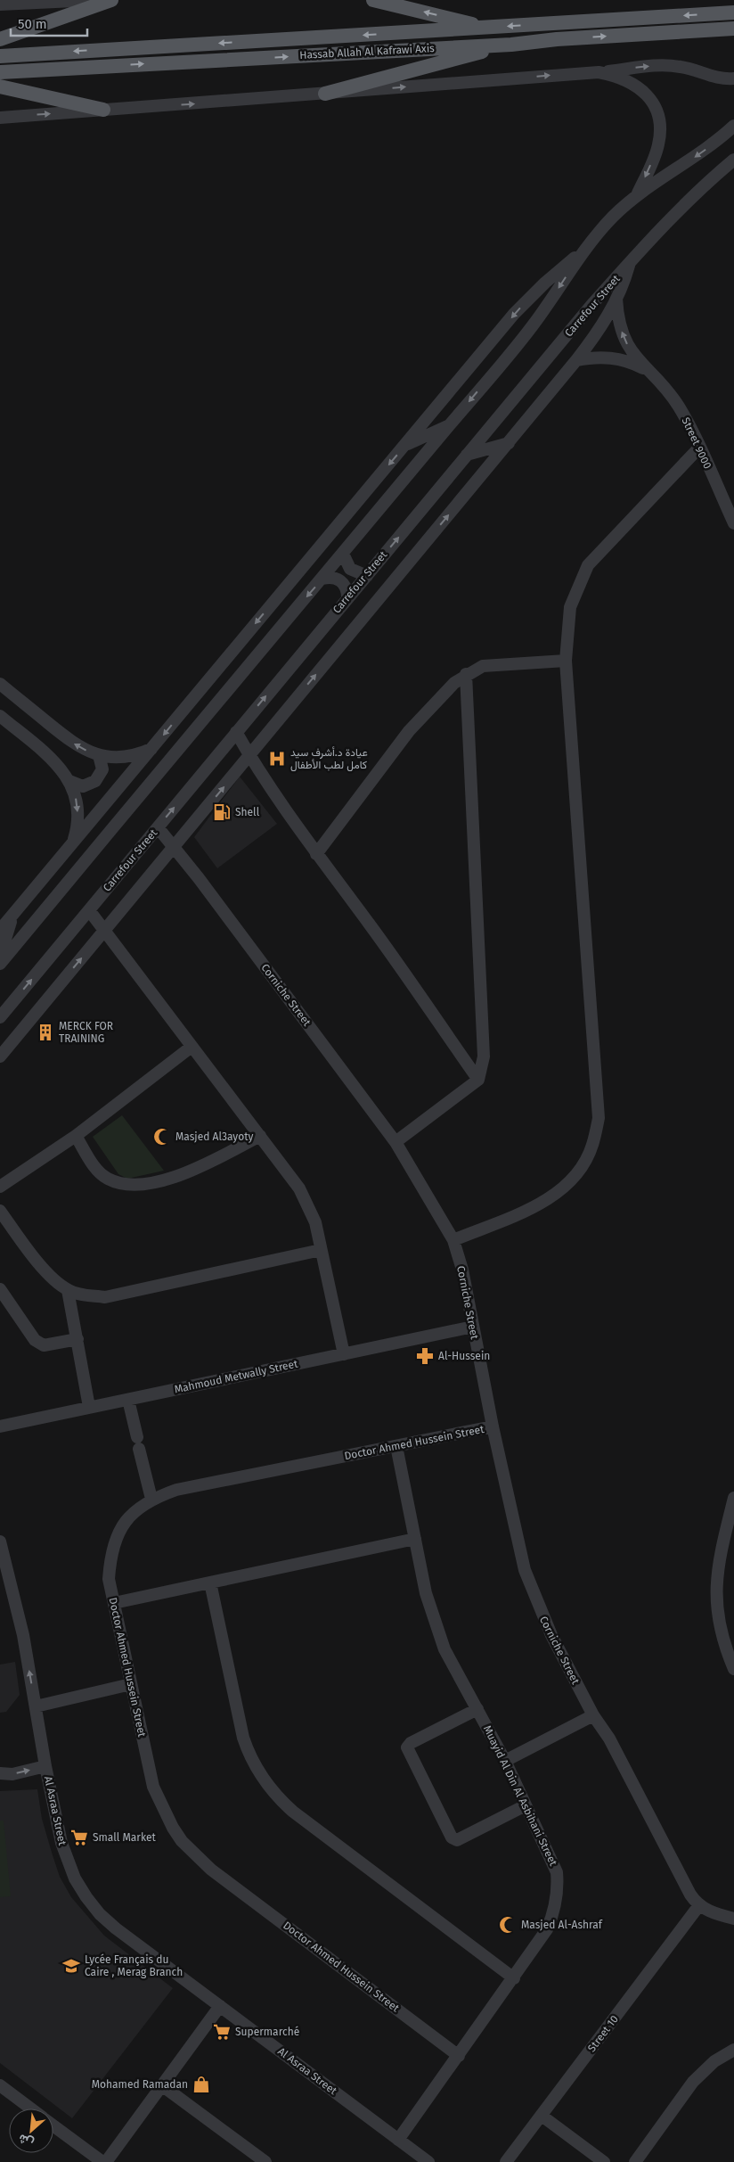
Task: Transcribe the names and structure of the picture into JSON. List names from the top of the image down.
{
  "streets": {
    "main road": ["Hassab Allah Al Kafrawi Axis"],
    "street": [
      "Carrefour Street",
      "Street 9000",
      "Corniche Street",
      "Mahmoud Metwally Street",
      "Doctor Ahmed Hussein Street",
      "Muayid Al Din Al Asbihani Street",
      "Al Asraa Street",
      "Street 10"
    ]
  },
  "crossings": [
    ["Carrefour Street", "Corniche Street"],
    ["Corniche Street", "Mahmoud Metwally Street"],
    ["Corniche Street", "Doctor Ahmed Hussein Street"],
    ["Corniche Street", "Street 10"],
    ["Doctor Ahmed Hussein Street", "Muayid Al Din Al Asbihani Street"],
    ["Muayid Al Din Al Asbihani Street", "Al Asraa Street"]
  ],
  "places": {
    "hospital": ["عيادة د.أشرف سيد كامل لطب الأطفال"],
    "fuel station": ["Shell"],
    "building": ["MERCK FOR TRAINING"],
    "mosque": ["Masjed Al3ayoty", "Masjed Al-Ashraf"],
    "pharmacy": ["Al-Hussein"],
    "supermarket": ["Small Market", "Supermarché"],
    "school or university": ["Lycée Français du Caire , Merag Branch"],
    "shop": ["Mohamed Ramadan"]
  },
  "scale_bar": "50 m",
  "north": "bottom left"
}
